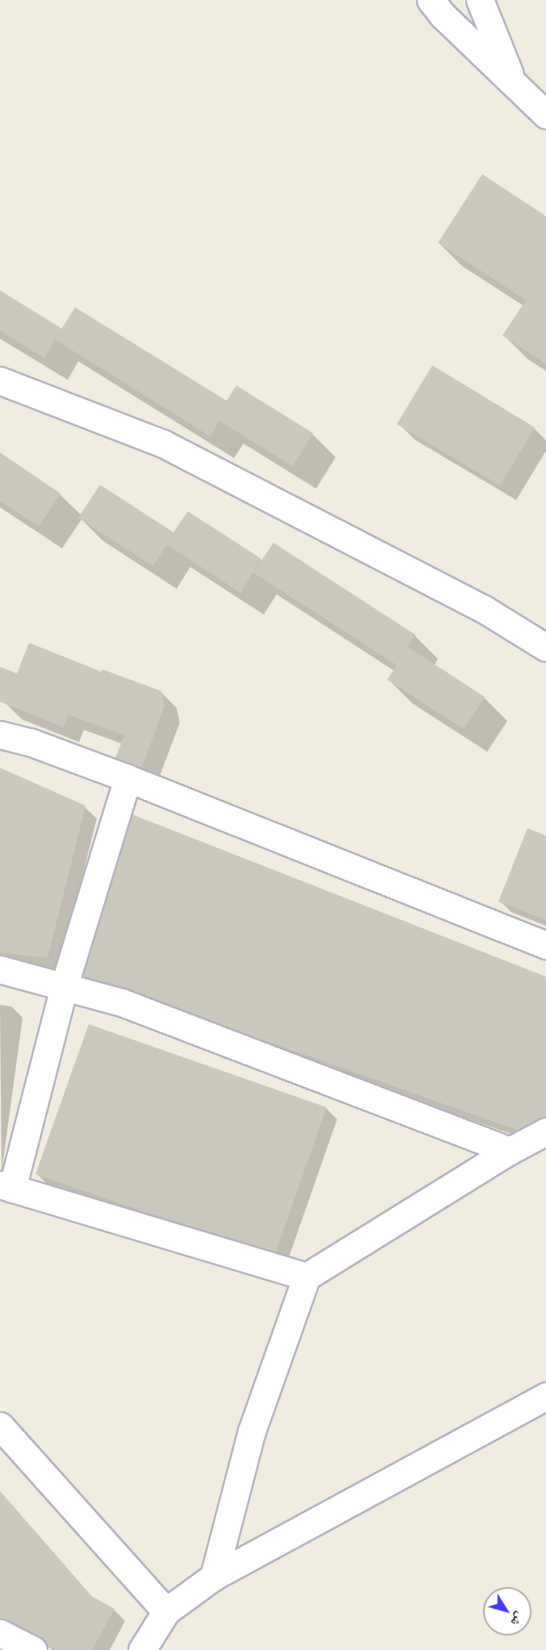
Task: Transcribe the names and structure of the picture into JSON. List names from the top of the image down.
{
  "north": "bottom right"
}
